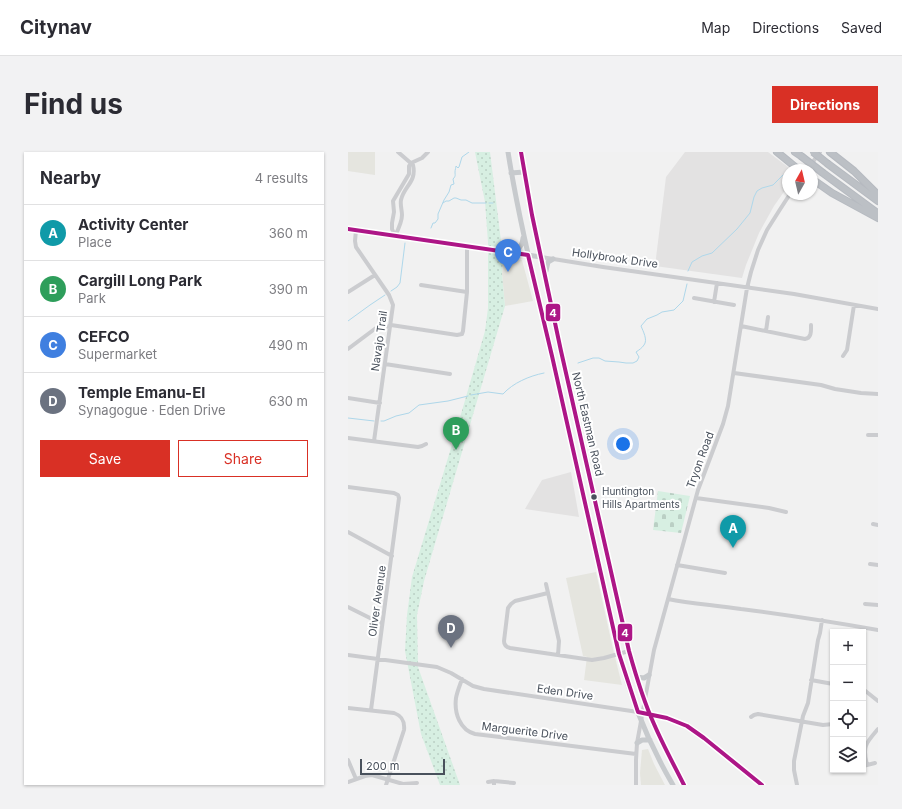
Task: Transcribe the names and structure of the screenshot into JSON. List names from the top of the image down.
{
  "streets": {
    "main road": ["Hollybrook Drive", "North Eastman Road"],
    "street": [
      "Navajo Trail",
      "Tryon Road",
      "Oliver Avenue",
      "Eden Drive",
      "Marguerite Drive"
    ]
  },
  "crossings": [
    ["Hollybrook Drive", "Navajo Trail"],
    ["Hollybrook Drive", "North Eastman Road"],
    ["Hollybrook Drive", "Tryon Road"],
    ["North Eastman Road", "Tryon Road"],
    ["North Eastman Road", "Eden Drive"],
    ["Tryon Road", "Eden Drive"],
    ["Oliver Avenue", "Eden Drive"],
    ["Eden Drive", "Marguerite Drive"]
  ],
  "places": ["Huntington Hills Apartments"],
  "lines": ["transit line 4"],
  "scale_bar": "200 m",
  "north": "top",
  "page": {
    "header": "Citynav",
    "nav": ["Map", "Directions", "Saved"],
    "buttons": [
      "Directions",
      ["Save", "Share"]
    ],
    "title": "Find us",
    "heading": ["Nearby", "4 results"],
    "list": [
      {
        "mark": "A",
        "name": "Activity Center",
        "note": "Place",
        "value": "360 m"
      },
      {
        "mark": "B",
        "name": "Cargill Long Park",
        "note": "Park",
        "value": "390 m"
      },
      {
        "mark": "C",
        "name": "CEFCO",
        "note": "Supermarket",
        "value": "490 m"
      },
      {
        "mark": "D",
        "name": "Temple Emanu-El",
        "note": "Synagogue · Eden Drive",
        "value": "630 m"
      }
    ],
    "pins": [
      "C",
      "B",
      "A",
      "D"
    ],
    "map_buttons": ["+", "−"],
    "scale": "200 m"
  }
}
